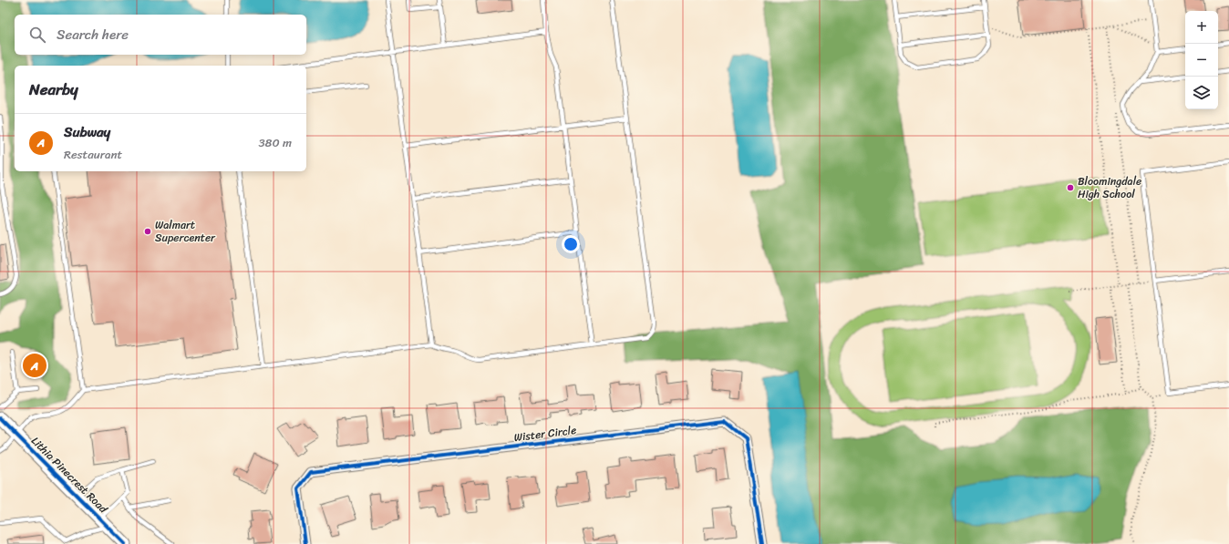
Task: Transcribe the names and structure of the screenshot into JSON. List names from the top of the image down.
{
  "streets": {
    "main road": ["Lithia Pinecrest Road"],
    "street": ["Wister Circle"]
  },
  "places": ["Bloomingdale High School", "Walmart Supercenter"],
  "page": {
    "map_buttons": ["+", "−"],
    "search": "Search here",
    "heading": "Nearby",
    "list": [
      {
        "mark": "A",
        "name": "Subway",
        "note": "Restaurant",
        "value": "380 m"
      }
    ],
    "pins": "A"
  }
}
